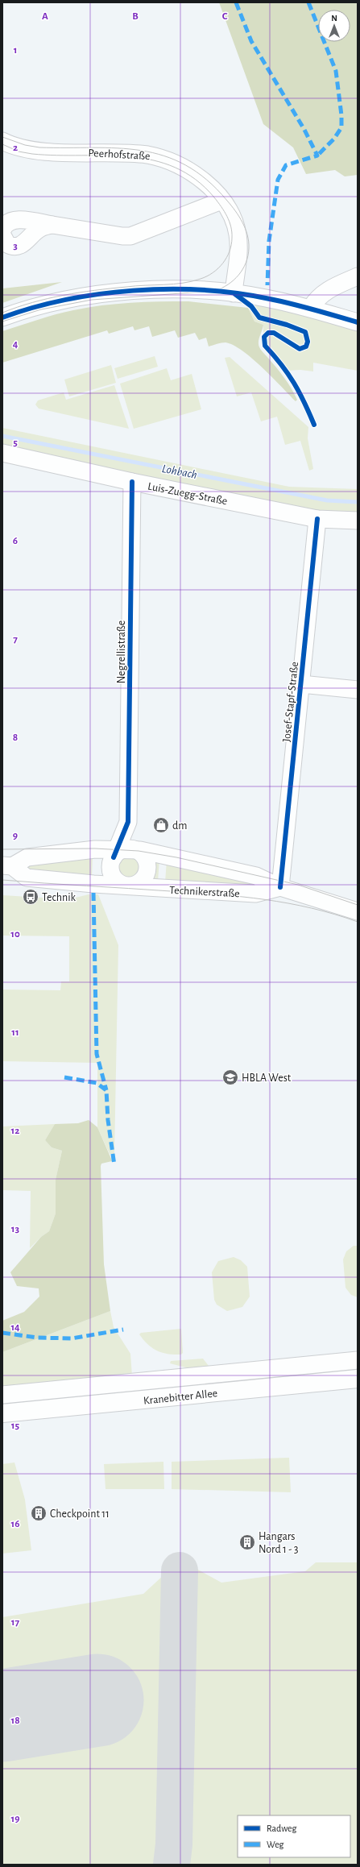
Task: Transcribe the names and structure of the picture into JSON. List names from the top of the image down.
{
  "streets": {
    "main road": ["Kranebitter Allee"],
    "street": [
      "Peerhofstraße",
      "Luis-Zuegg-Straße",
      "Negrellistraße",
      "Josef-Stapf-Straße",
      "Technikerstraße"
    ]
  },
  "crossings": [
    ["Luis-Zuegg-Straße", "Negrellistraße"],
    ["Luis-Zuegg-Straße", "Josef-Stapf-Straße"],
    ["Negrellistraße", "Technikerstraße"],
    ["Josef-Stapf-Straße", "Technikerstraße"]
  ],
  "water": ["Lohbach"],
  "places": {
    "shop": ["dm"],
    "bus stop": ["Technik"],
    "school or university": ["HBLA West"],
    "building": ["Checkpoint 11", "Hangars Nord 1 - 3"]
  },
  "legend": ["Radweg", "Weg"],
  "north": "top",
  "grid": {
    "columns": ["A", "B", "C"],
    "rows": [
      "1",
      "2",
      "3",
      "4",
      "5",
      "6",
      "7",
      "8",
      "9",
      "10",
      "11",
      "12",
      "13",
      "14",
      "15",
      "16",
      "17",
      "18",
      "19"
    ]
  }
}
